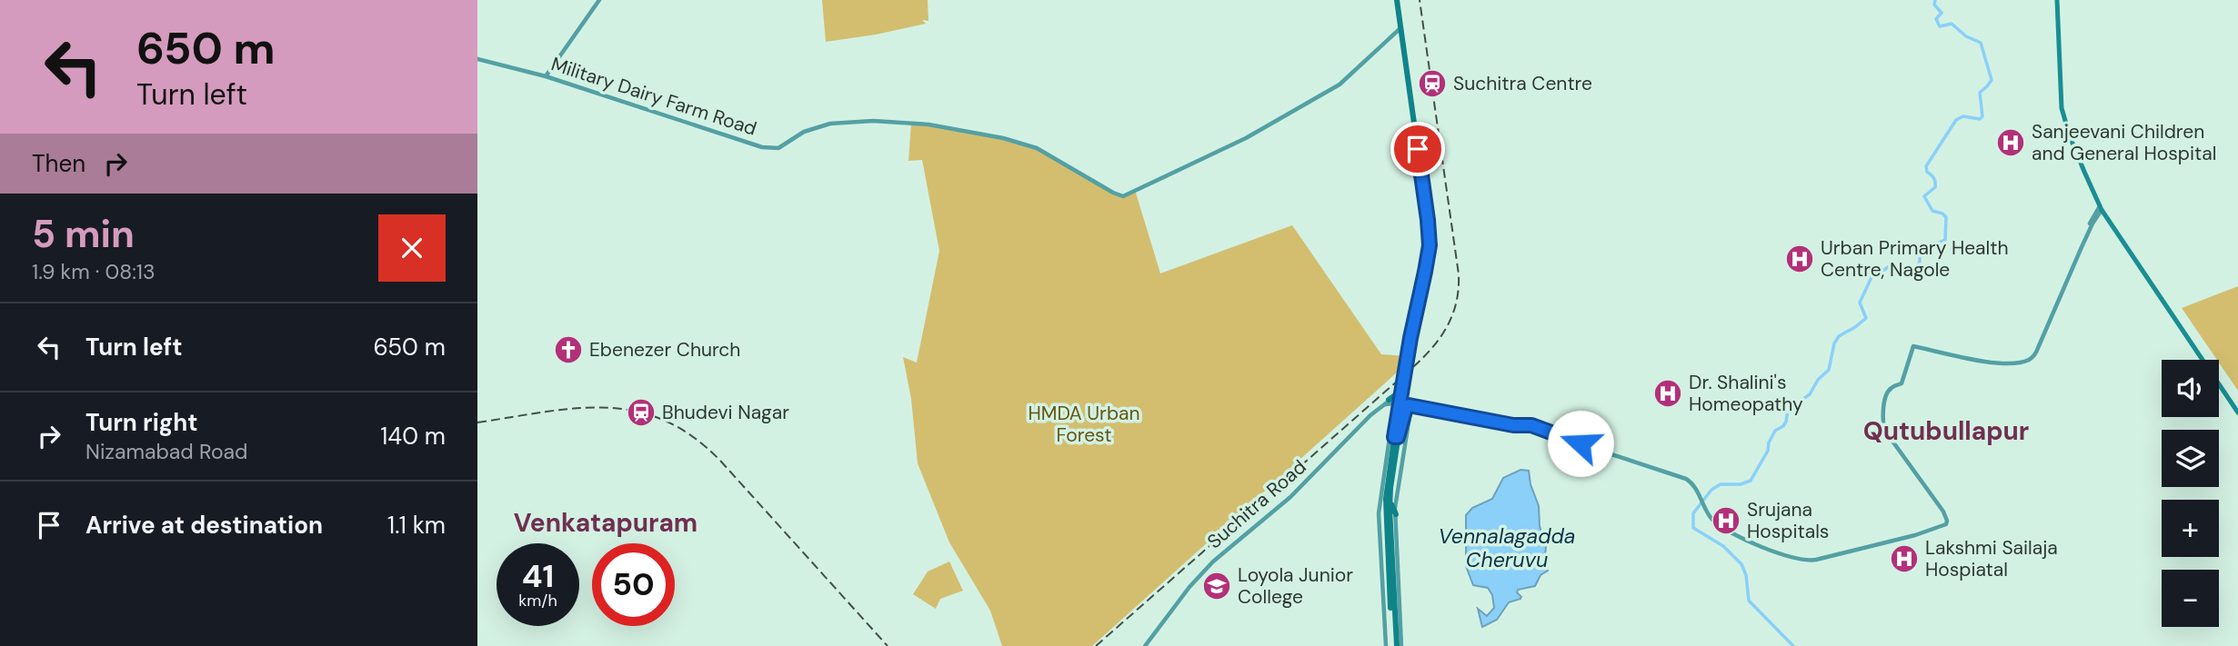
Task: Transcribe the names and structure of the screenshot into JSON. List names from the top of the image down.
{
  "streets": {
    "main road": ["Military Dairy Farm Road", "Suchitra Road"]
  },
  "districts": ["Qutubullapur", "Venkatapuram"],
  "water": ["Vennalagadda Cheruvu"],
  "parks": ["HMDA Urban Forest"],
  "places": {
    "station": ["Suchitra Centre", "Bhudevi Nagar"],
    "hospital": [
      "Sanjeevani Children and General Hospital",
      "Urban Primary Health Centre, Nagole",
      "Dr. Shalini's Homeopathy",
      "Srujana Hospitals",
      "Lakshmi Sailaja Hospiatal"
    ],
    "church": ["Ebenezer Church"],
    "school or university": ["Loyola Junior College"]
  },
  "page": {
    "turn": ["650 m", "Turn left"],
    "then": "Then",
    "heading": ["5 min", "1.9 km · 08:13"],
    "list": [
      {
        "name": "Turn left",
        "value": "650 m"
      },
      {
        "name": "Turn right",
        "note": "Nizamabad Road",
        "value": "140 m"
      },
      {
        "name": "Arrive at destination",
        "value": "1.1 km"
      }
    ],
    "map_buttons": ["+", "−"],
    "speed": "41 km/h",
    "limit": "50"
  }
}
